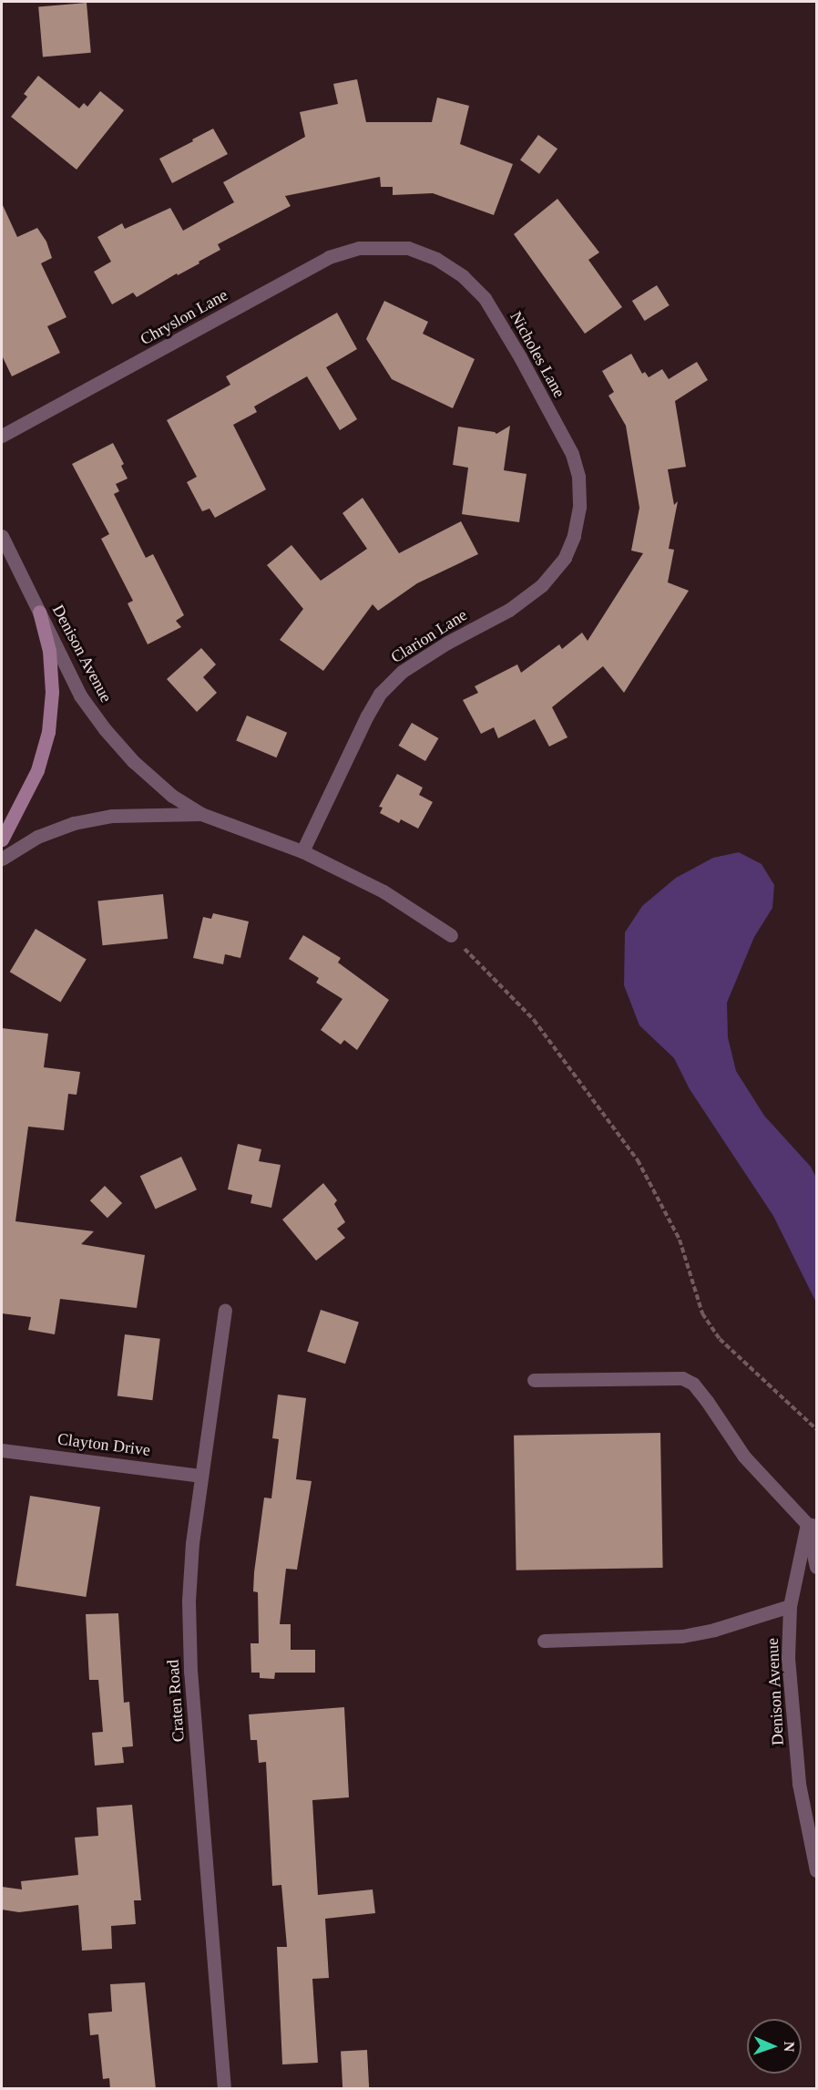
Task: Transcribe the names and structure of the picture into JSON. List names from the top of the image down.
{
  "streets": {
    "street": [
      "Chryslon Lane",
      "Nicholes Lane",
      "Clarion Lane",
      "Denison Avenue",
      "Clayton Drive",
      "Craten Road"
    ]
  },
  "crossings": [
    ["Chryslon Lane", "Nicholes Lane"],
    ["Nicholes Lane", "Clarion Lane"],
    ["Clarion Lane", "Denison Avenue"],
    ["Clayton Drive", "Craten Road"]
  ],
  "north": "right"
}
